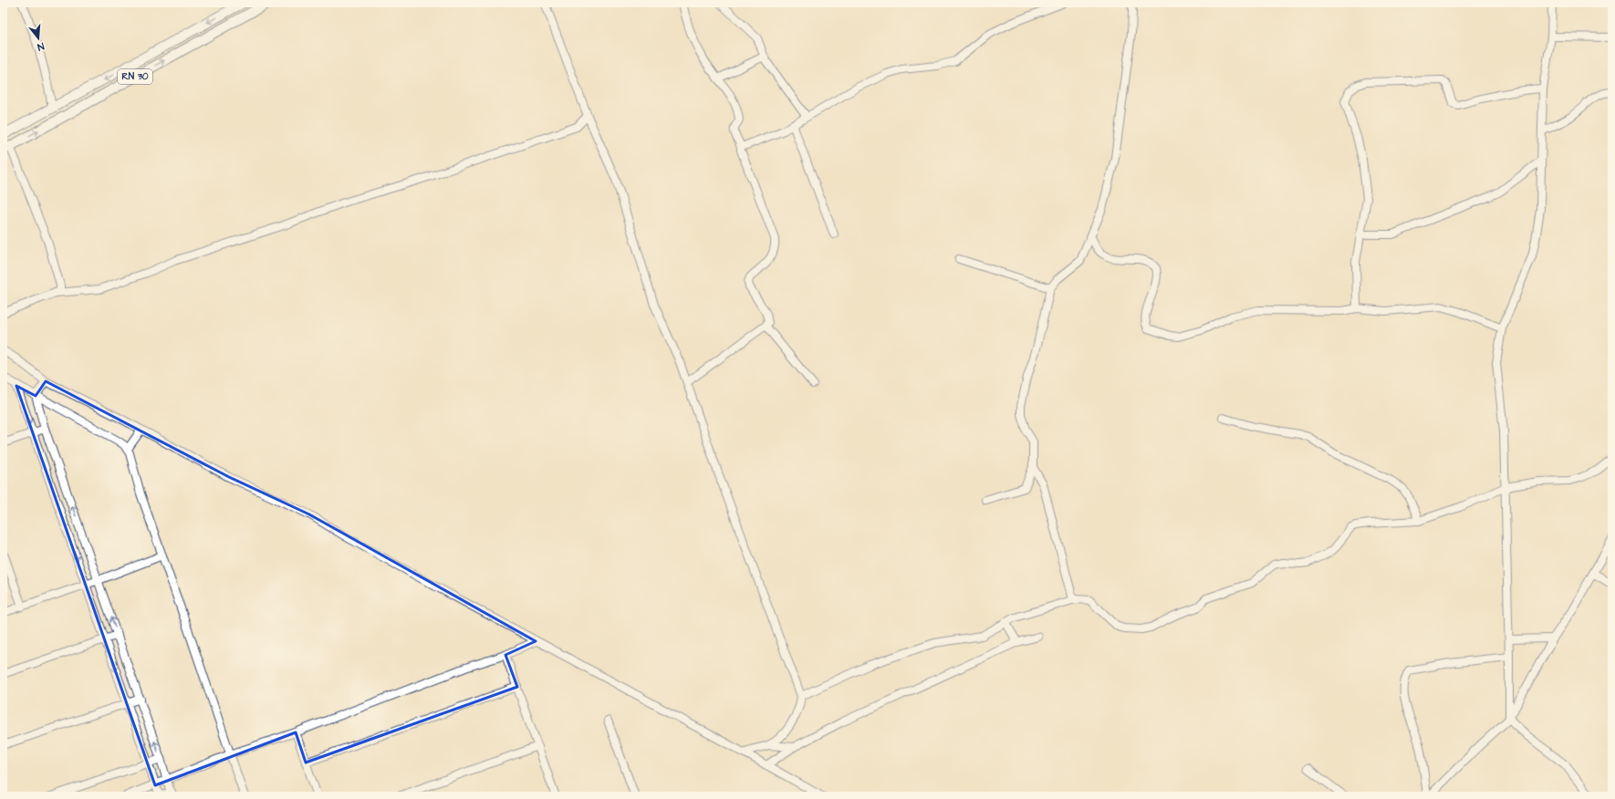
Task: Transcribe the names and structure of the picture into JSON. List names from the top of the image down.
{
  "streets": {
    "main road": ["RN 30"]
  },
  "north": "bottom"
}
